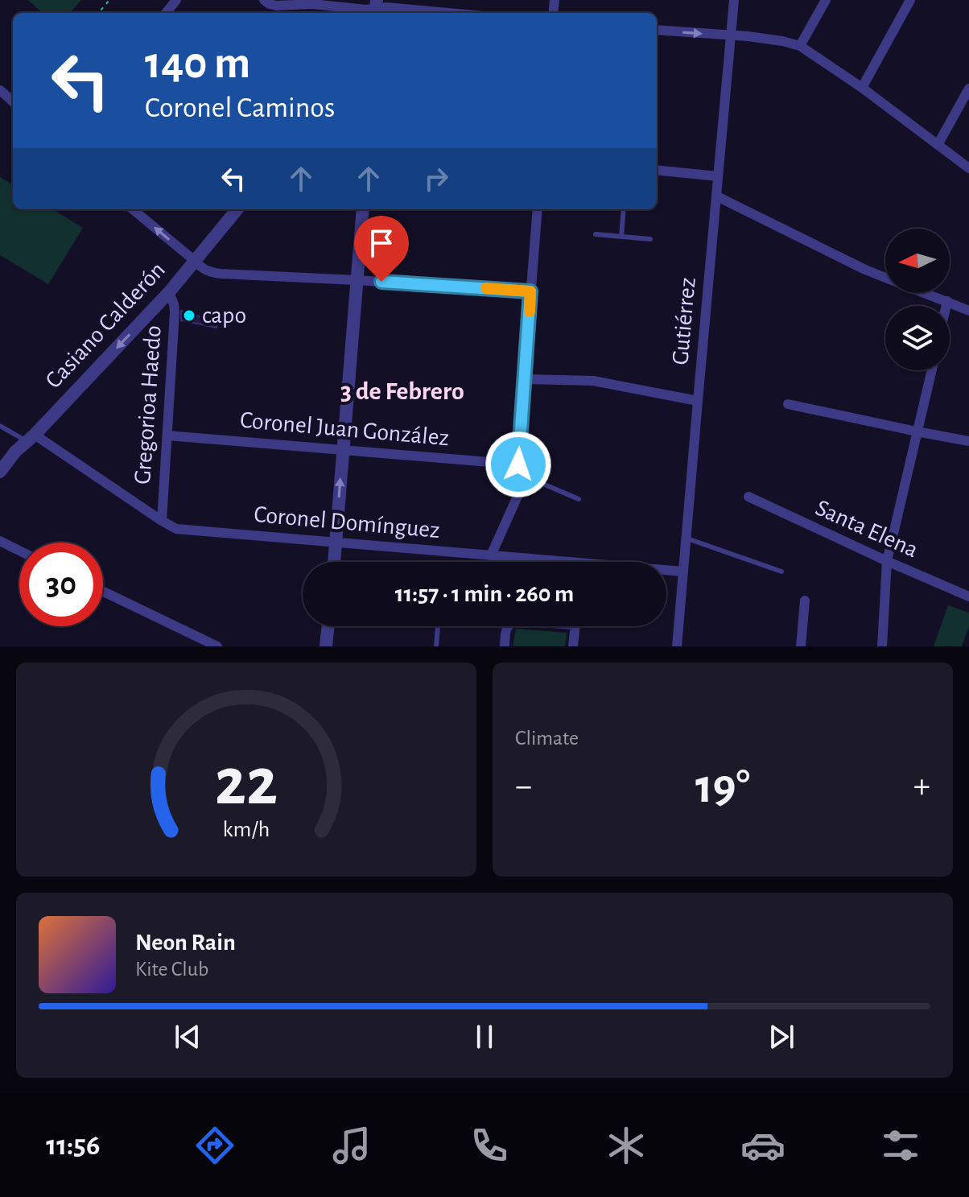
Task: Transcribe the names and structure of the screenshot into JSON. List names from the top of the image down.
{
  "streets": {
    "street": [
      "Gutiérrez",
      "Casiano Calderón",
      "Gregorioa Haedo",
      "Coronel Juan González",
      "Coronel Domínguez",
      "Santa Elena"
    ]
  },
  "crossings": [
    ["Gutiérrez", "Coronel Domínguez"],
    ["Casiano Calderón", "Gregorioa Haedo"],
    ["Casiano Calderón", "Coronel Domínguez"],
    ["Gregorioa Haedo", "Coronel Juan González"],
    ["Gregorioa Haedo", "Coronel Domínguez"]
  ],
  "one_way": ["Casiano Calderón"],
  "districts": ["3 de Febrero"],
  "places": ["capo"],
  "north": "left",
  "page": {
    "turn": ["140 m", "Coronel Caminos"],
    "limit": "30",
    "trip": "11:57 · 1 min · 260 m",
    "tile": "Climate",
    "heat": ["−", "19°", "+"],
    "song": ["Neon Rain", "Kite Club"],
    "tabs": "11:56",
    "gauge": ["22", "km/h"]
  }
}
